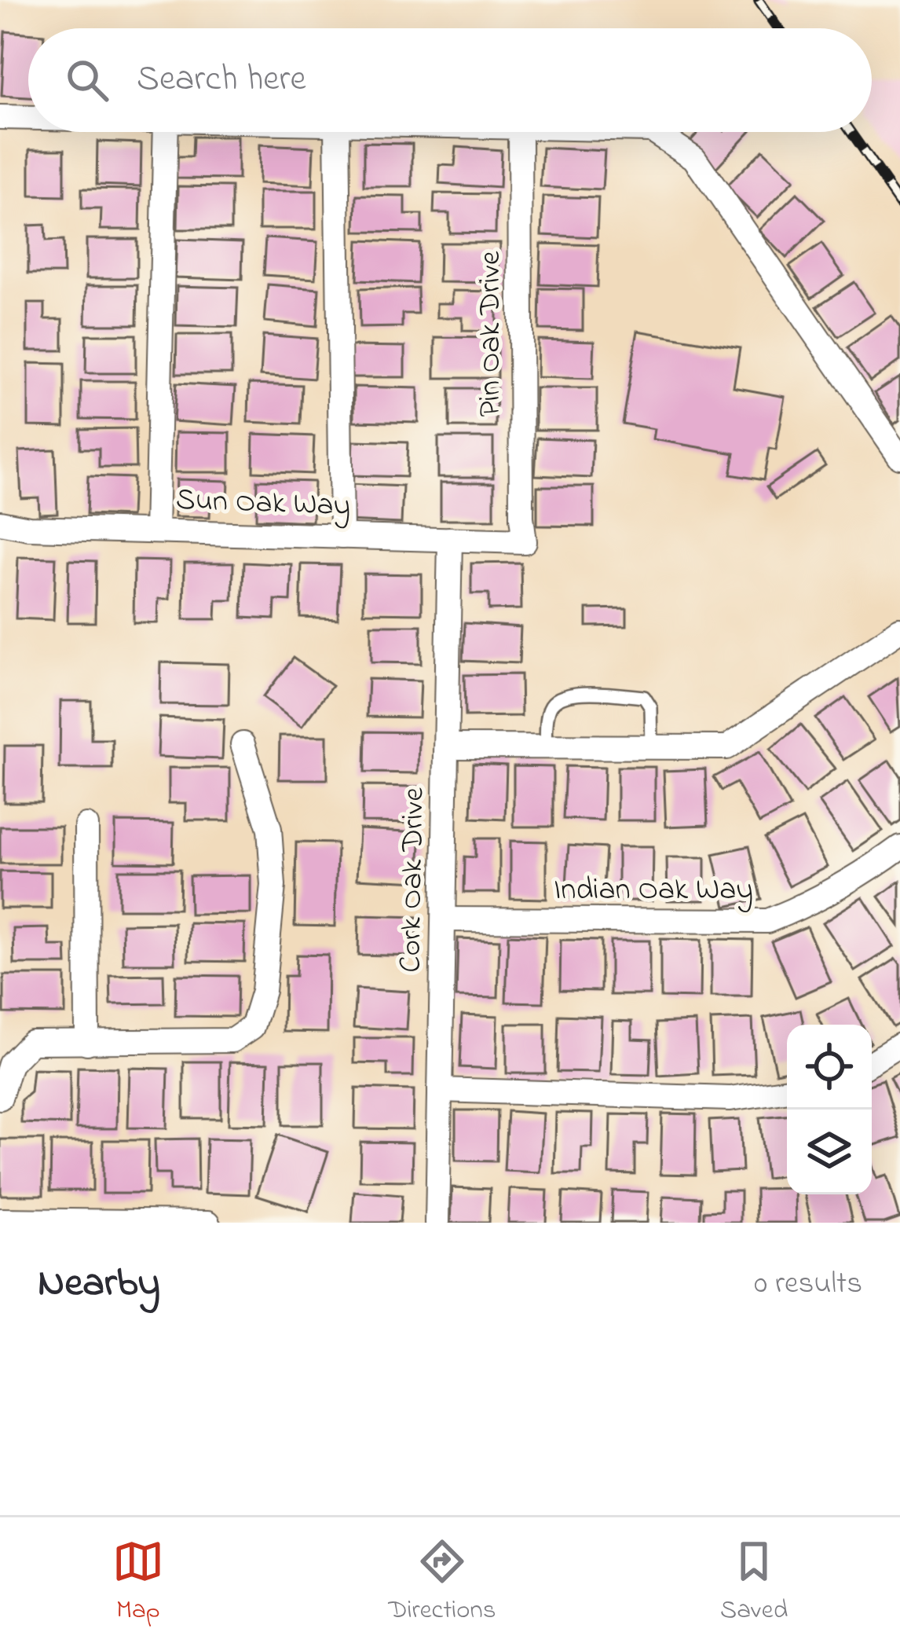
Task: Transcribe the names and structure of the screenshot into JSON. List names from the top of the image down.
{
  "streets": {
    "street": [
      "Pin Oak Drive",
      "Sun Oak Way",
      "Cork Oak Drive",
      "Indian Oak Way"
    ]
  },
  "crossings": [
    ["Pin Oak Drive", "Sun Oak Way"],
    ["Sun Oak Way", "Cork Oak Drive"],
    ["Cork Oak Drive", "Indian Oak Way"]
  ],
  "page": {
    "search": "Search here",
    "heading": ["Nearby", "0 results"],
    "nav": ["Map", "Directions", "Saved"]
  }
}
